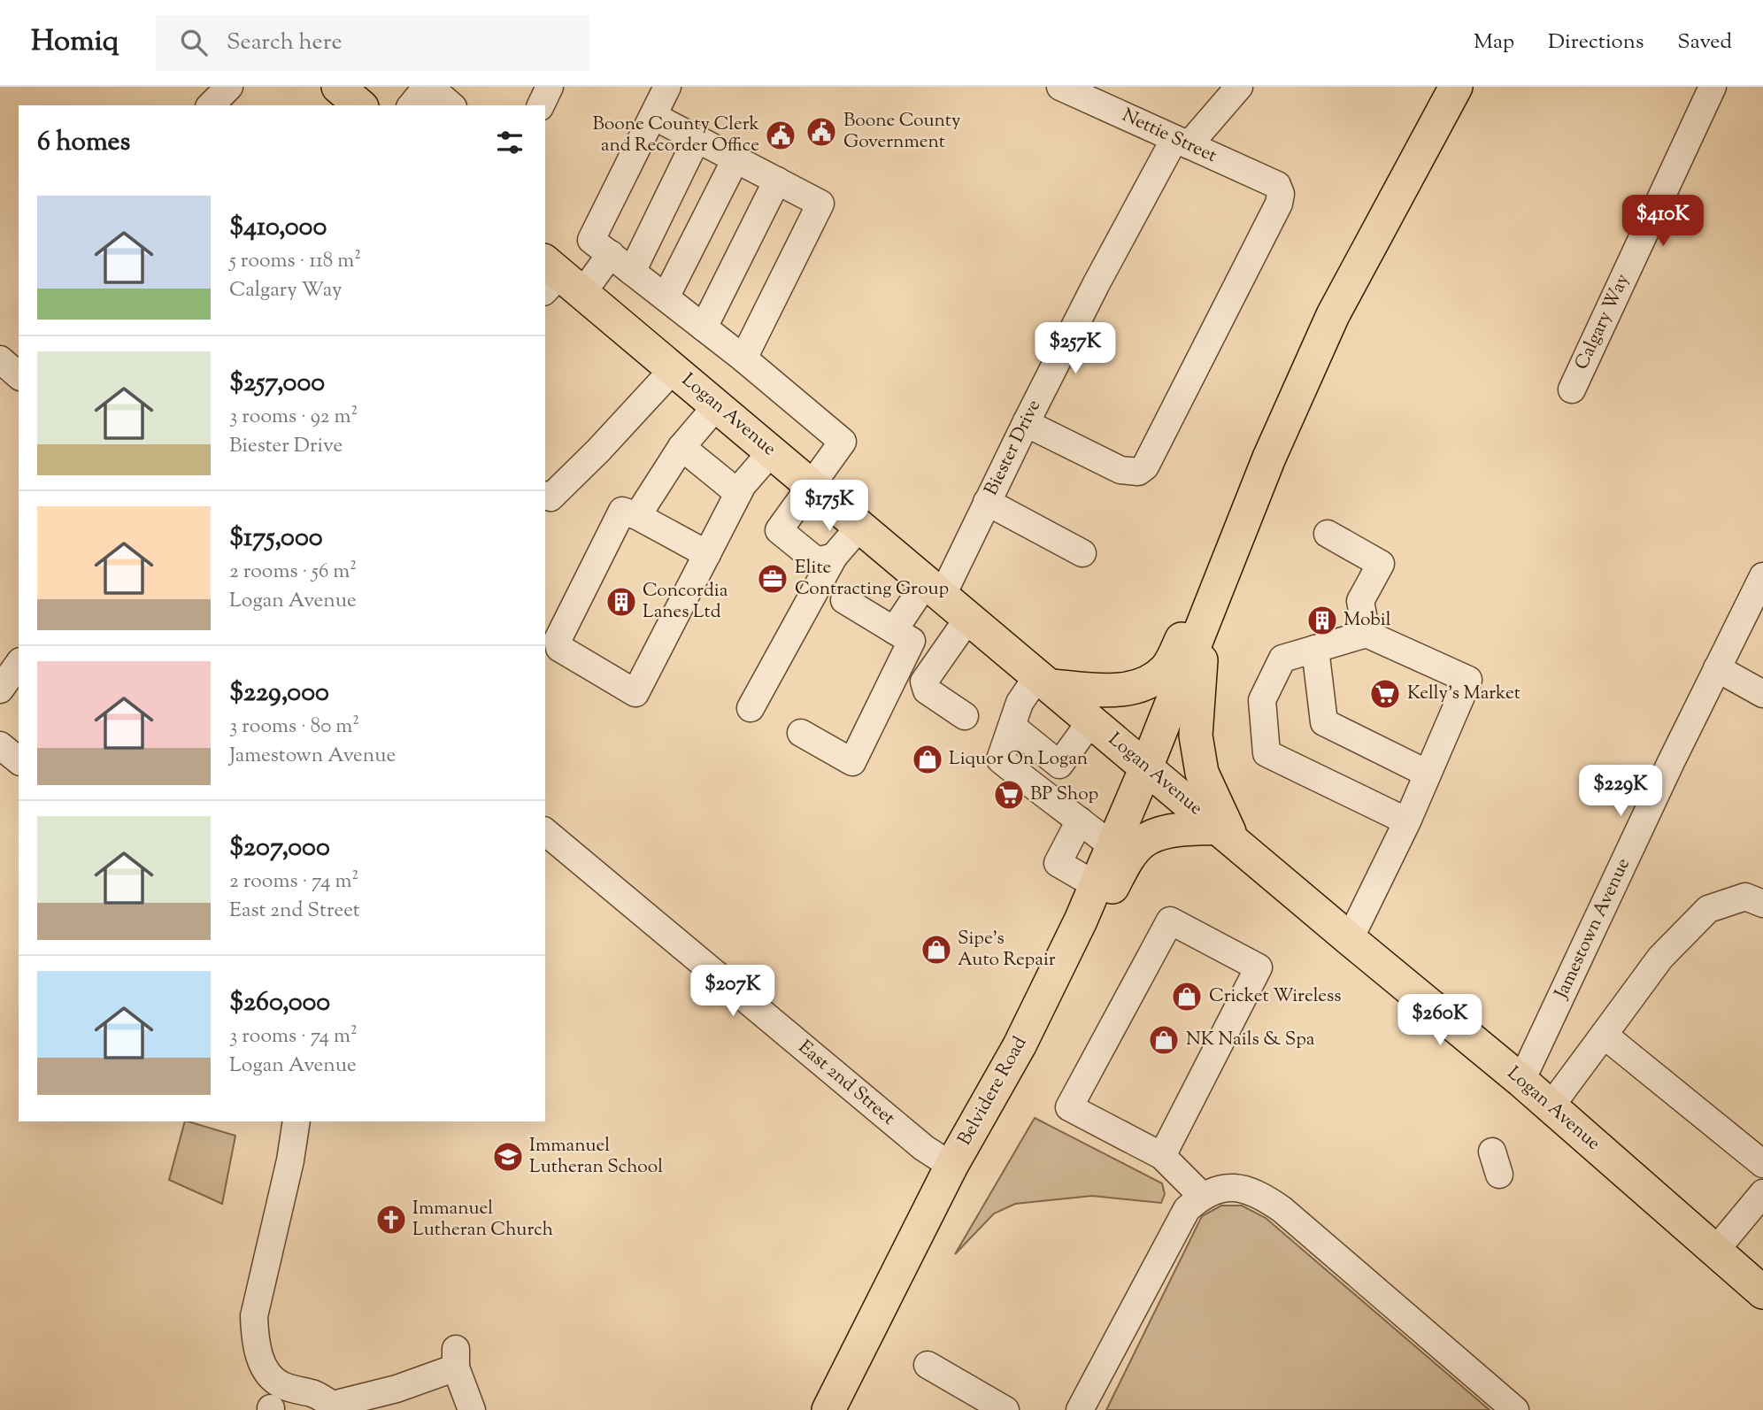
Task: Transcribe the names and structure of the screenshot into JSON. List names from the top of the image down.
{
  "streets": {
    "main road": ["Logan Avenue", "Belvidere Road"],
    "street": [
      "Nettie Street",
      "Calgary Way",
      "Biester Drive",
      "Jamestown Avenue",
      "East 2nd Street"
    ]
  },
  "crossings": [
    ["Nettie Street", "Biester Drive"],
    ["Logan Avenue", "Biester Drive"],
    ["Logan Avenue", "Jamestown Avenue"],
    ["Logan Avenue", "Belvidere Road"],
    ["East 2nd Street", "Belvidere Road"]
  ],
  "places": {
    "public building": ["Boone County Government", "Boone County Clerk and Recorder Office"],
    "office": ["Elite Contracting Group"],
    "building": ["Concordia Lanes Ltd", "Mobil"],
    "supermarket": ["Kelly's Market", "BP Shop"],
    "shop": [
      "Liquor On Logan",
      "Sipe's Auto Repair",
      "Cricket Wireless",
      "NK Nails & Spa"
    ],
    "school or university": ["Immanuel Lutheran School"],
    "church": ["Immanuel Lutheran Church"]
  },
  "page": {
    "header": "Homiq",
    "search": "Search here",
    "nav": ["Map", "Directions", "Saved"],
    "heading": "6 homes",
    "list": [
      {
        "name": "$410,000",
        "note": "5 rooms · 118 m² · Calgary Way"
      },
      {
        "name": "$257,000",
        "note": "3 rooms · 92 m² · Biester Drive"
      },
      {
        "name": "$175,000",
        "note": "2 rooms · 56 m² · Logan Avenue"
      },
      {
        "name": "$229,000",
        "note": "3 rooms · 80 m² · Jamestown Avenue"
      },
      {
        "name": "$207,000",
        "note": "2 rooms · 74 m² · East 2nd Street"
      },
      {
        "name": "$260,000",
        "note": "3 rooms · 74 m² · Logan Avenue"
      }
    ],
    "price": [
      "$410K",
      "$257K",
      "$175K",
      "$229K",
      "$207K",
      "$260K"
    ]
  }
}
